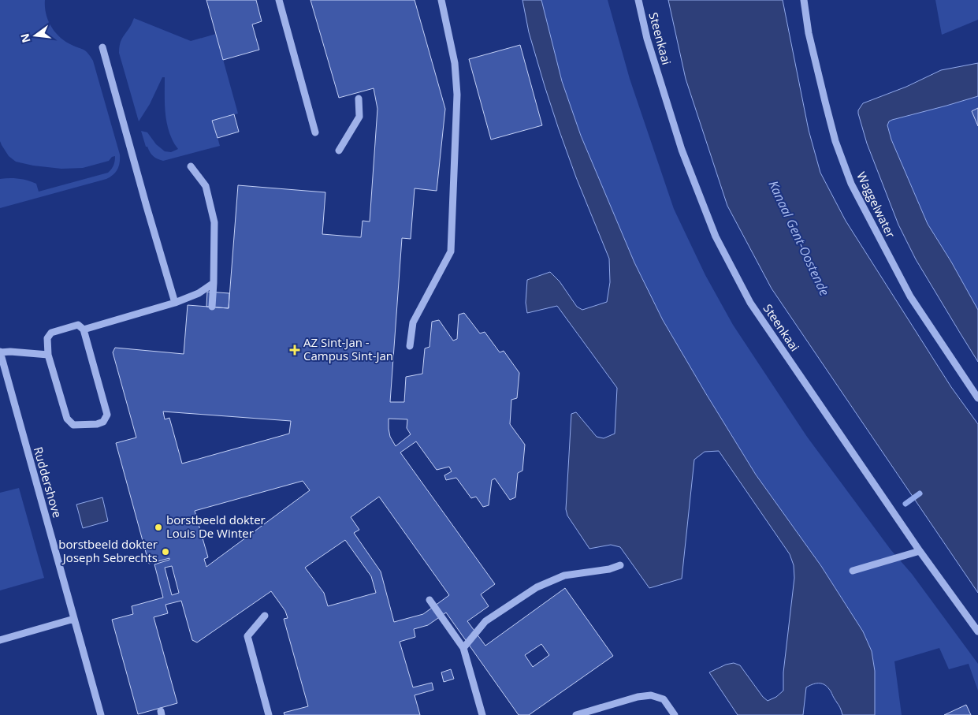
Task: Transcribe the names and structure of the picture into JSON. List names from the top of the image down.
{
  "streets": {
    "street": ["Steenkaai", "Waggelwater", "Ruddershove"]
  },
  "water": ["Kanaal Gent-Oostende"],
  "places": {
    "health": ["AZ Sint-Jan - Campus Sint-Jan"],
    "other": ["borstbeeld dokter Louis De Winter", "borstbeeld dokter Joseph Sebrechts"]
  },
  "north": "left"
}
